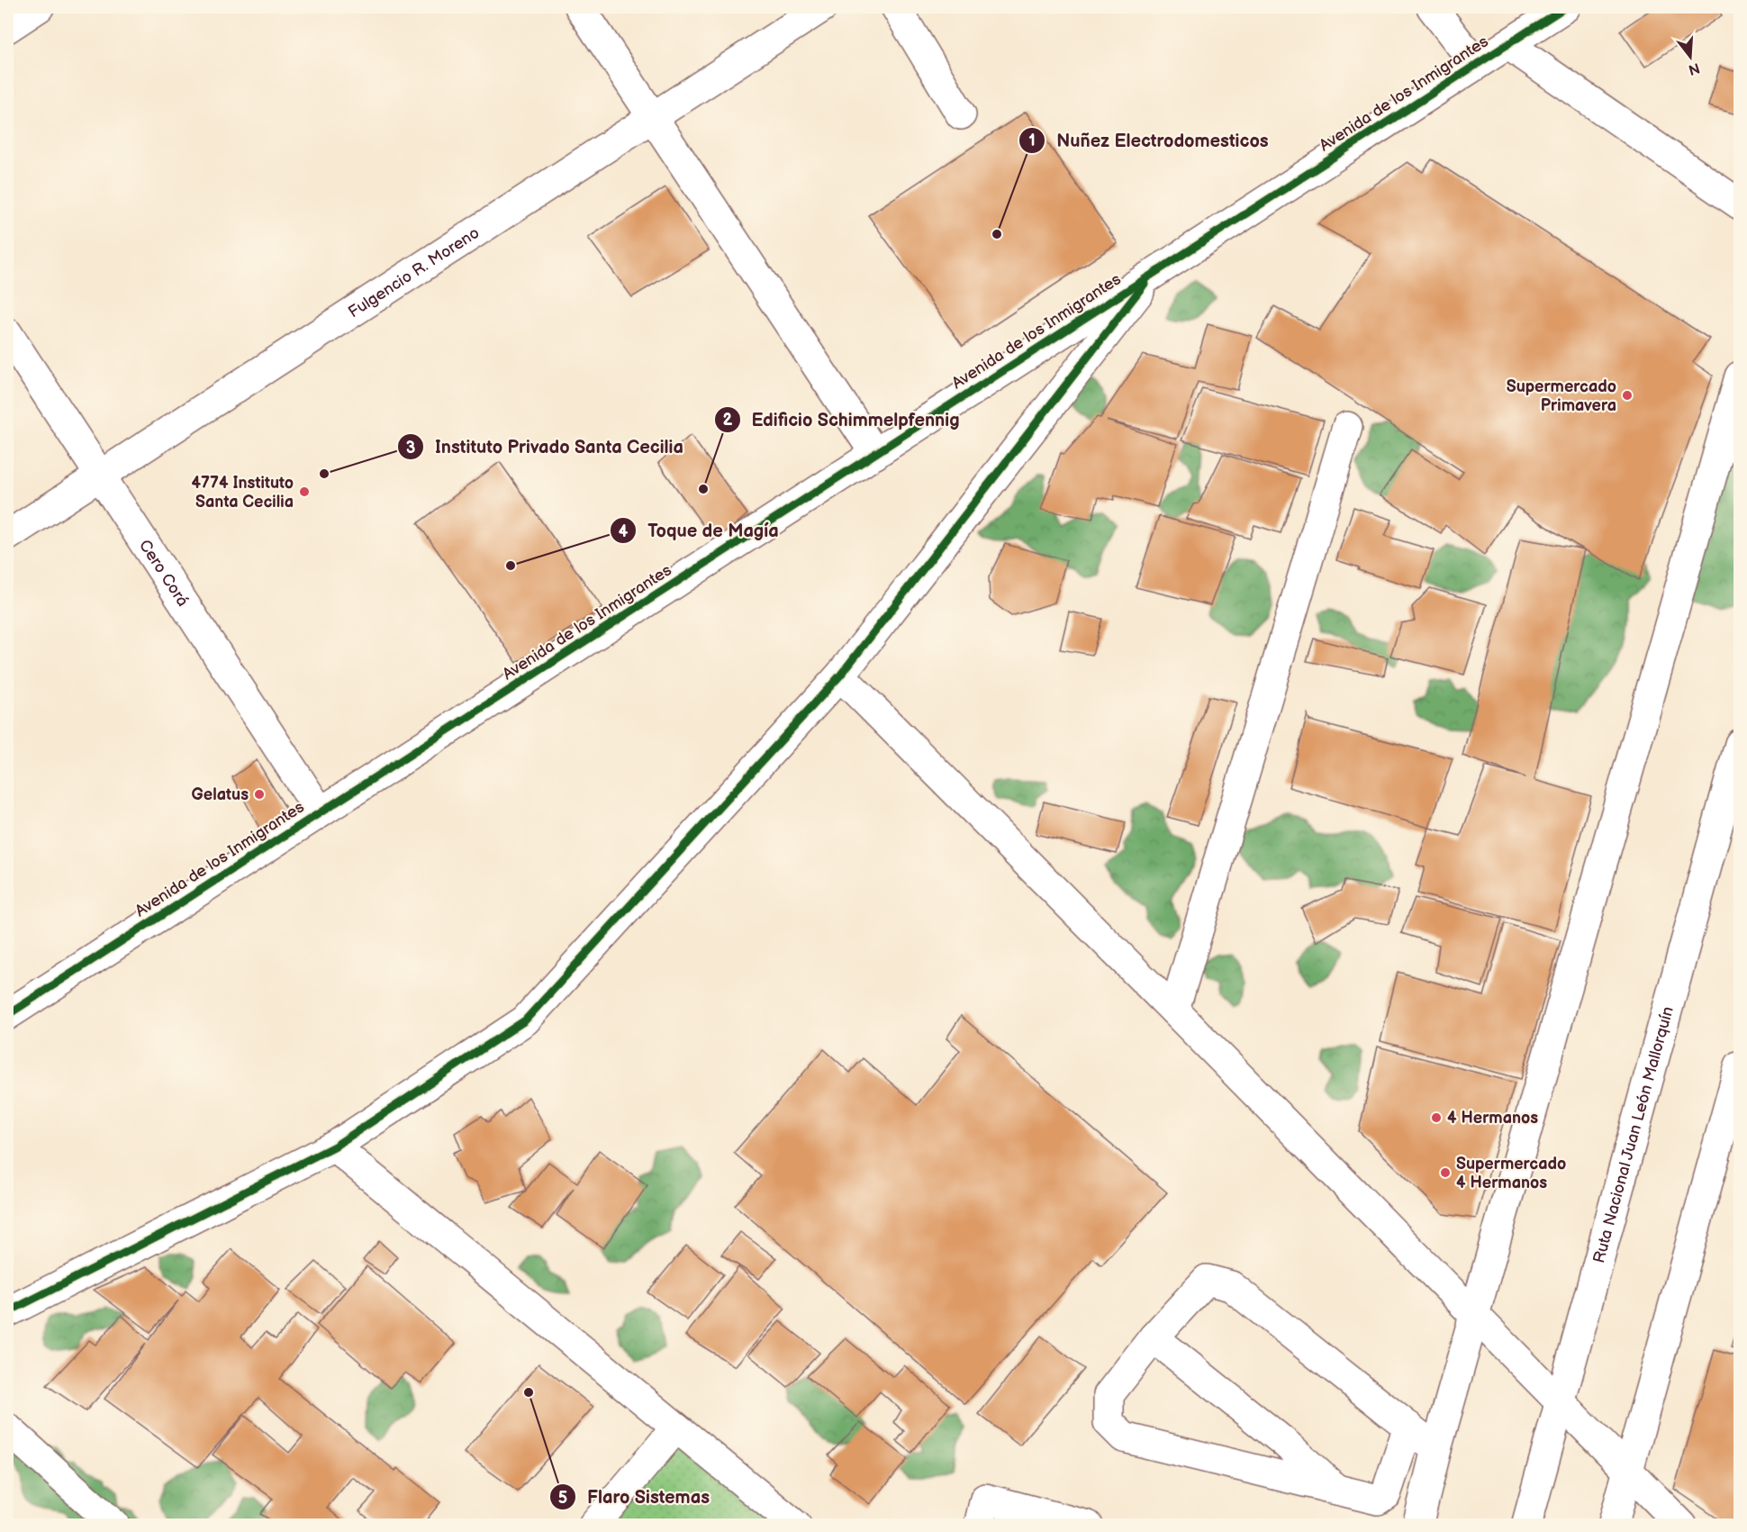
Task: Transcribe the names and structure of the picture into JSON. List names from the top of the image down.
{
  "streets": {
    "main road": [
      "Avenida de los Inmigrantes",
      "Fulgencio R. Moreno",
      "Cero Corá",
      "Ruta Nacional Juan León Mallorquín"
    ]
  },
  "crossings": [
    ["Avenida de los Inmigrantes", "Cero Corá"],
    ["Fulgencio R. Moreno", "Cero Corá"]
  ],
  "places": [
    "Nuñez Electrodomesticos",
    "Supermercado Primavera",
    "Instituto Privado Santa Cecilia",
    "Edificio Schimmelpfennig",
    "4774 Instituto Santa Cecilia",
    "Toque de Magía",
    "Gelatus",
    "4 Hermanos",
    "Supermercado 4 Hermanos",
    "Flaro Sistemas"
  ],
  "north": "bottom"
}
